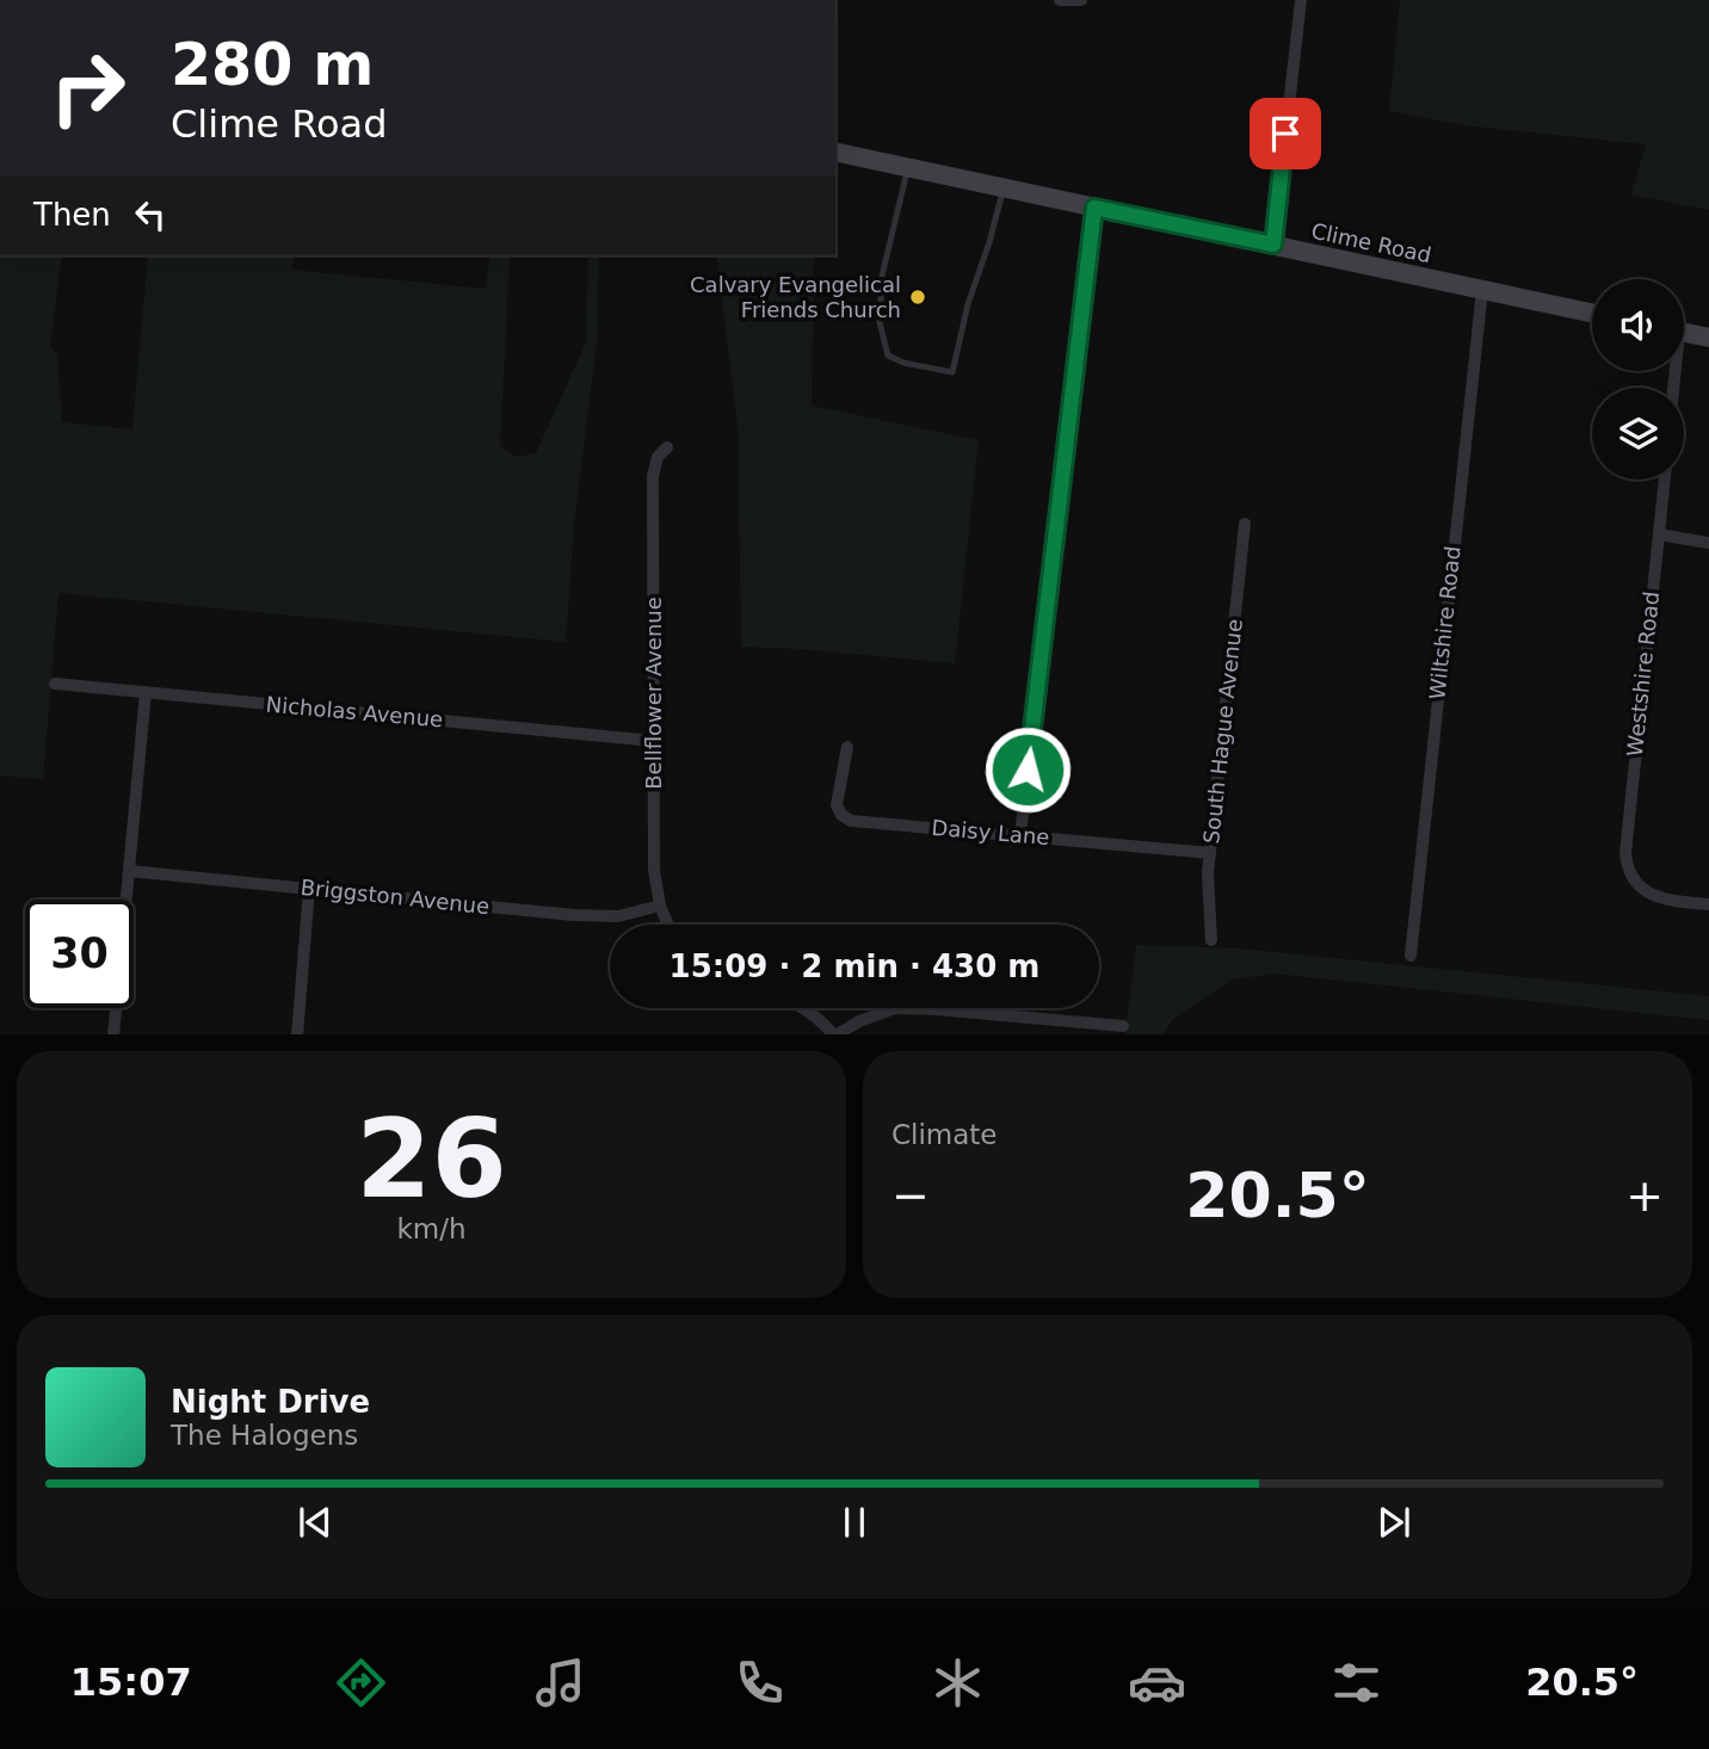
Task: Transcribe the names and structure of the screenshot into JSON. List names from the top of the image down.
{
  "streets": {
    "main road": ["Clime Road"],
    "street": [
      "Wiltshire Road",
      "Westshire Road",
      "Bellflower Avenue",
      "Nicholas Avenue",
      "South Hague Avenue",
      "Daisy Lane",
      "Briggston Avenue"
    ]
  },
  "crossings": [
    ["Clime Road", "Wiltshire Road"],
    ["Bellflower Avenue", "Nicholas Avenue"],
    ["Bellflower Avenue", "Briggston Avenue"],
    ["South Hague Avenue", "Daisy Lane"]
  ],
  "places": ["Calvary Evangelical Friends Church"],
  "page": {
    "turn": ["280 m", "Clime Road"],
    "then": "Then",
    "limit": "30",
    "trip": "15:09 · 2 min · 430 m",
    "tile": [
      ["26", "km/h"],
      "Climate"
    ],
    "heat": ["−", "20.5°", "+"],
    "song": ["Night Drive", "The Halogens"],
    "tabs": ["15:07", "20.5°"]
  }
}
